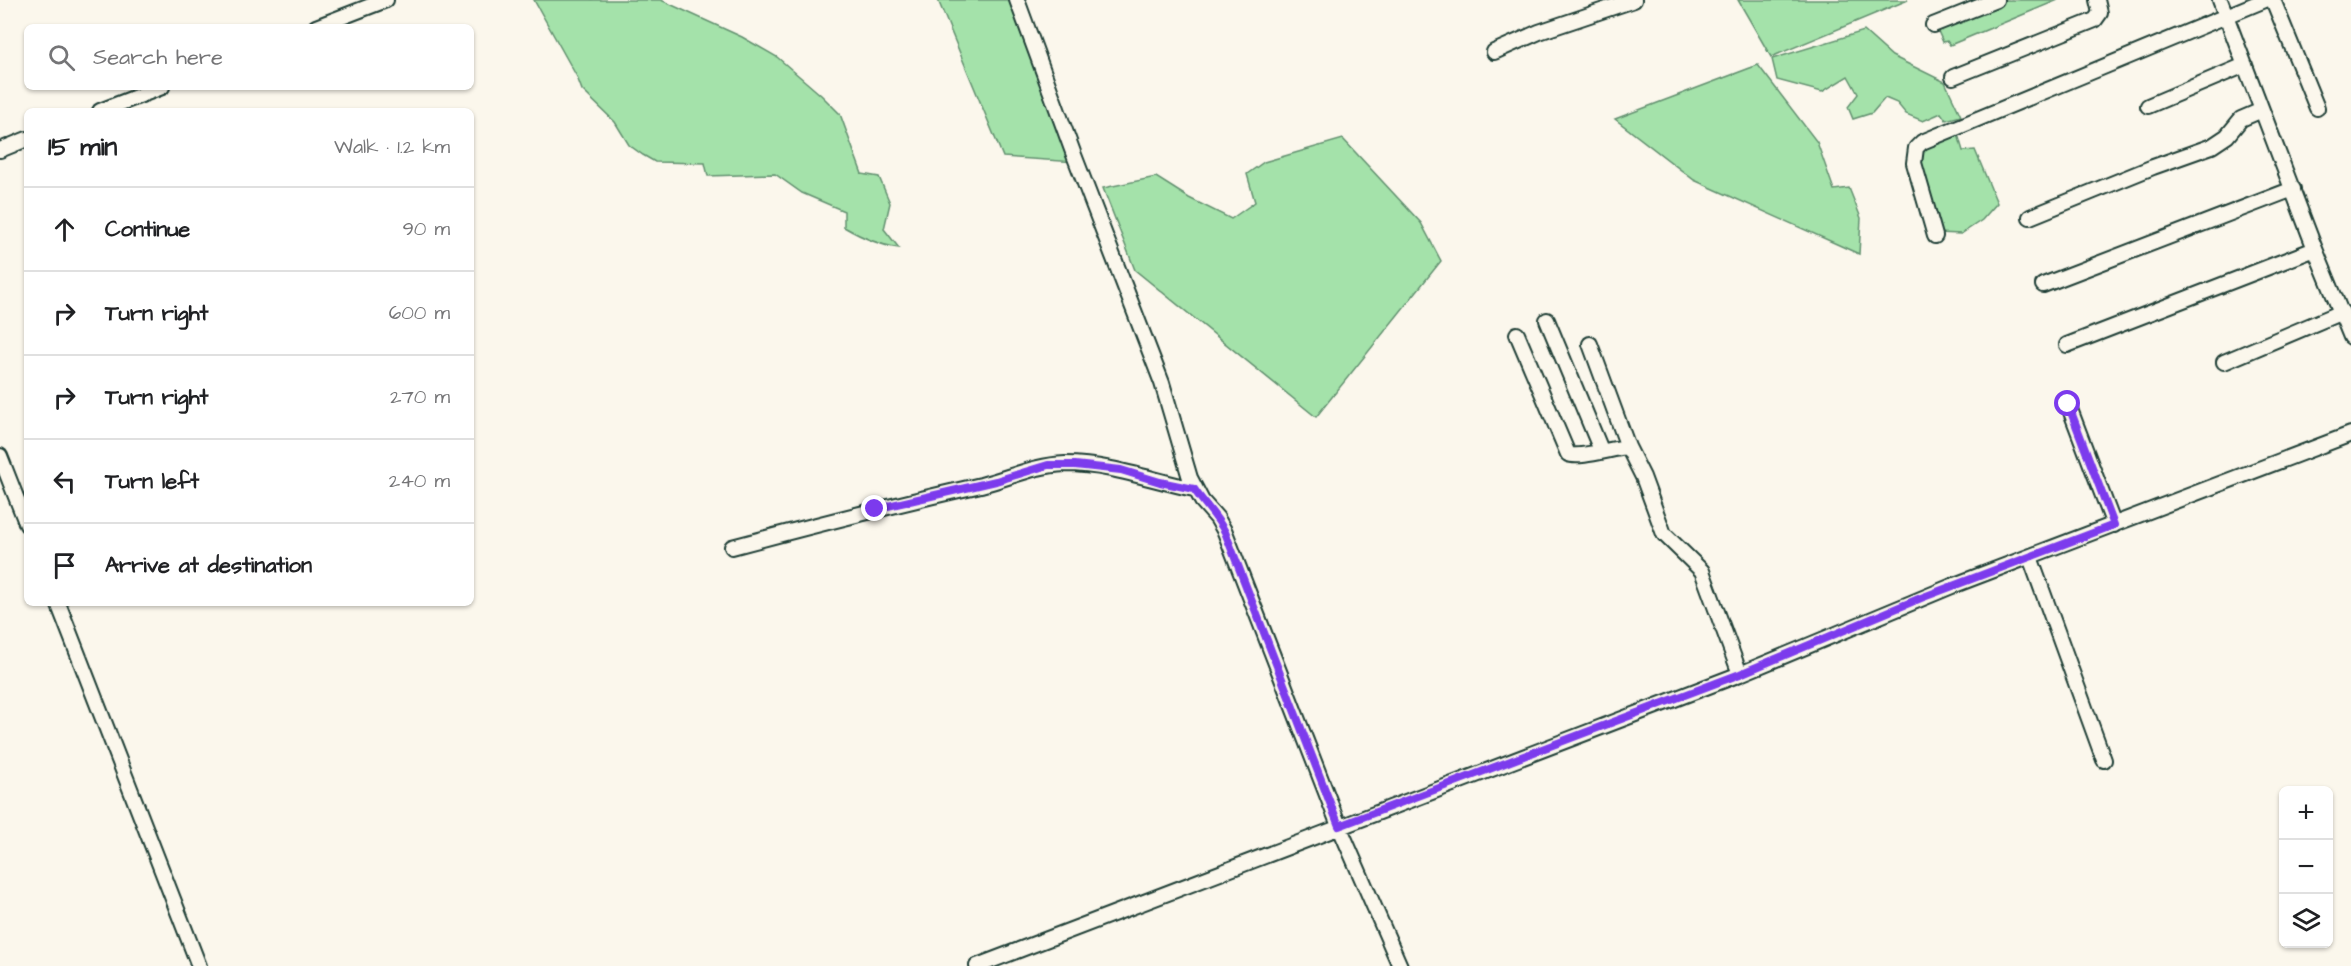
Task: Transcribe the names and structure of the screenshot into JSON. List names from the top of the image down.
{
  "page": {
    "search": "Search here",
    "heading": ["15 min", "Walk · 1.2 km"],
    "list": [
      ["Continue", "90 m"],
      ["Turn right", "600 m"],
      ["Turn right", "270 m"],
      ["Turn left", "240 m"],
      "Arrive at destination"
    ],
    "map_buttons": ["+", "−"]
  }
}
